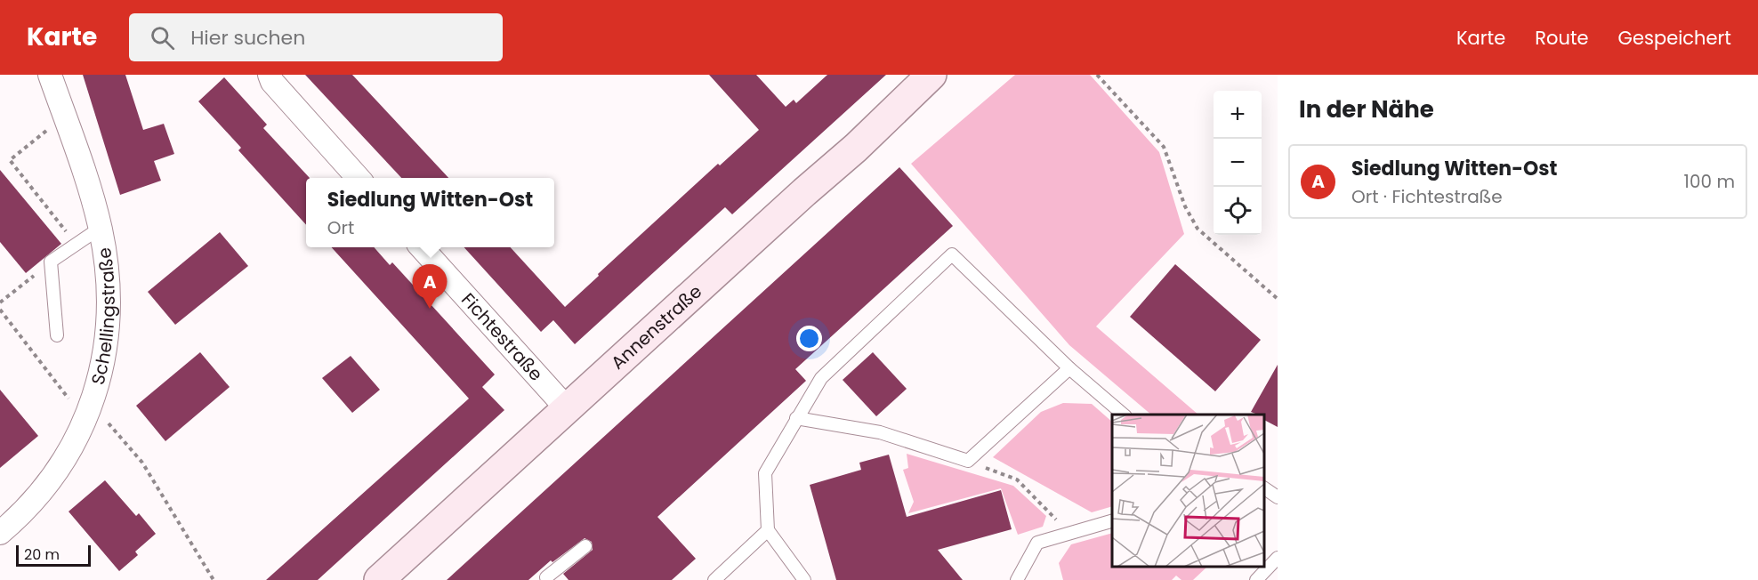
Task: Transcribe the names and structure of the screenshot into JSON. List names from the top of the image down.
{
  "streets": {
    "street": ["Schellingstraße", "Annenstraße", "Fichtestraße"]
  },
  "crossings": [
    ["Annenstraße", "Fichtestraße"]
  ],
  "scale_bar": "20 m",
  "page": {
    "header": "Karte",
    "search": "Hier suchen",
    "nav": ["Karte", "Route", "Gespeichert"],
    "heading": "In der Nähe",
    "map_buttons": ["+", "−"],
    "list": [
      {
        "mark": "A",
        "name": "Siedlung Witten-Ost",
        "note": "Ort · Fichtestraße",
        "value": "100 m"
      }
    ],
    "popup": ["Siedlung Witten-Ost", "Ort"],
    "pins": "A",
    "scale": "20 m"
  }
}
